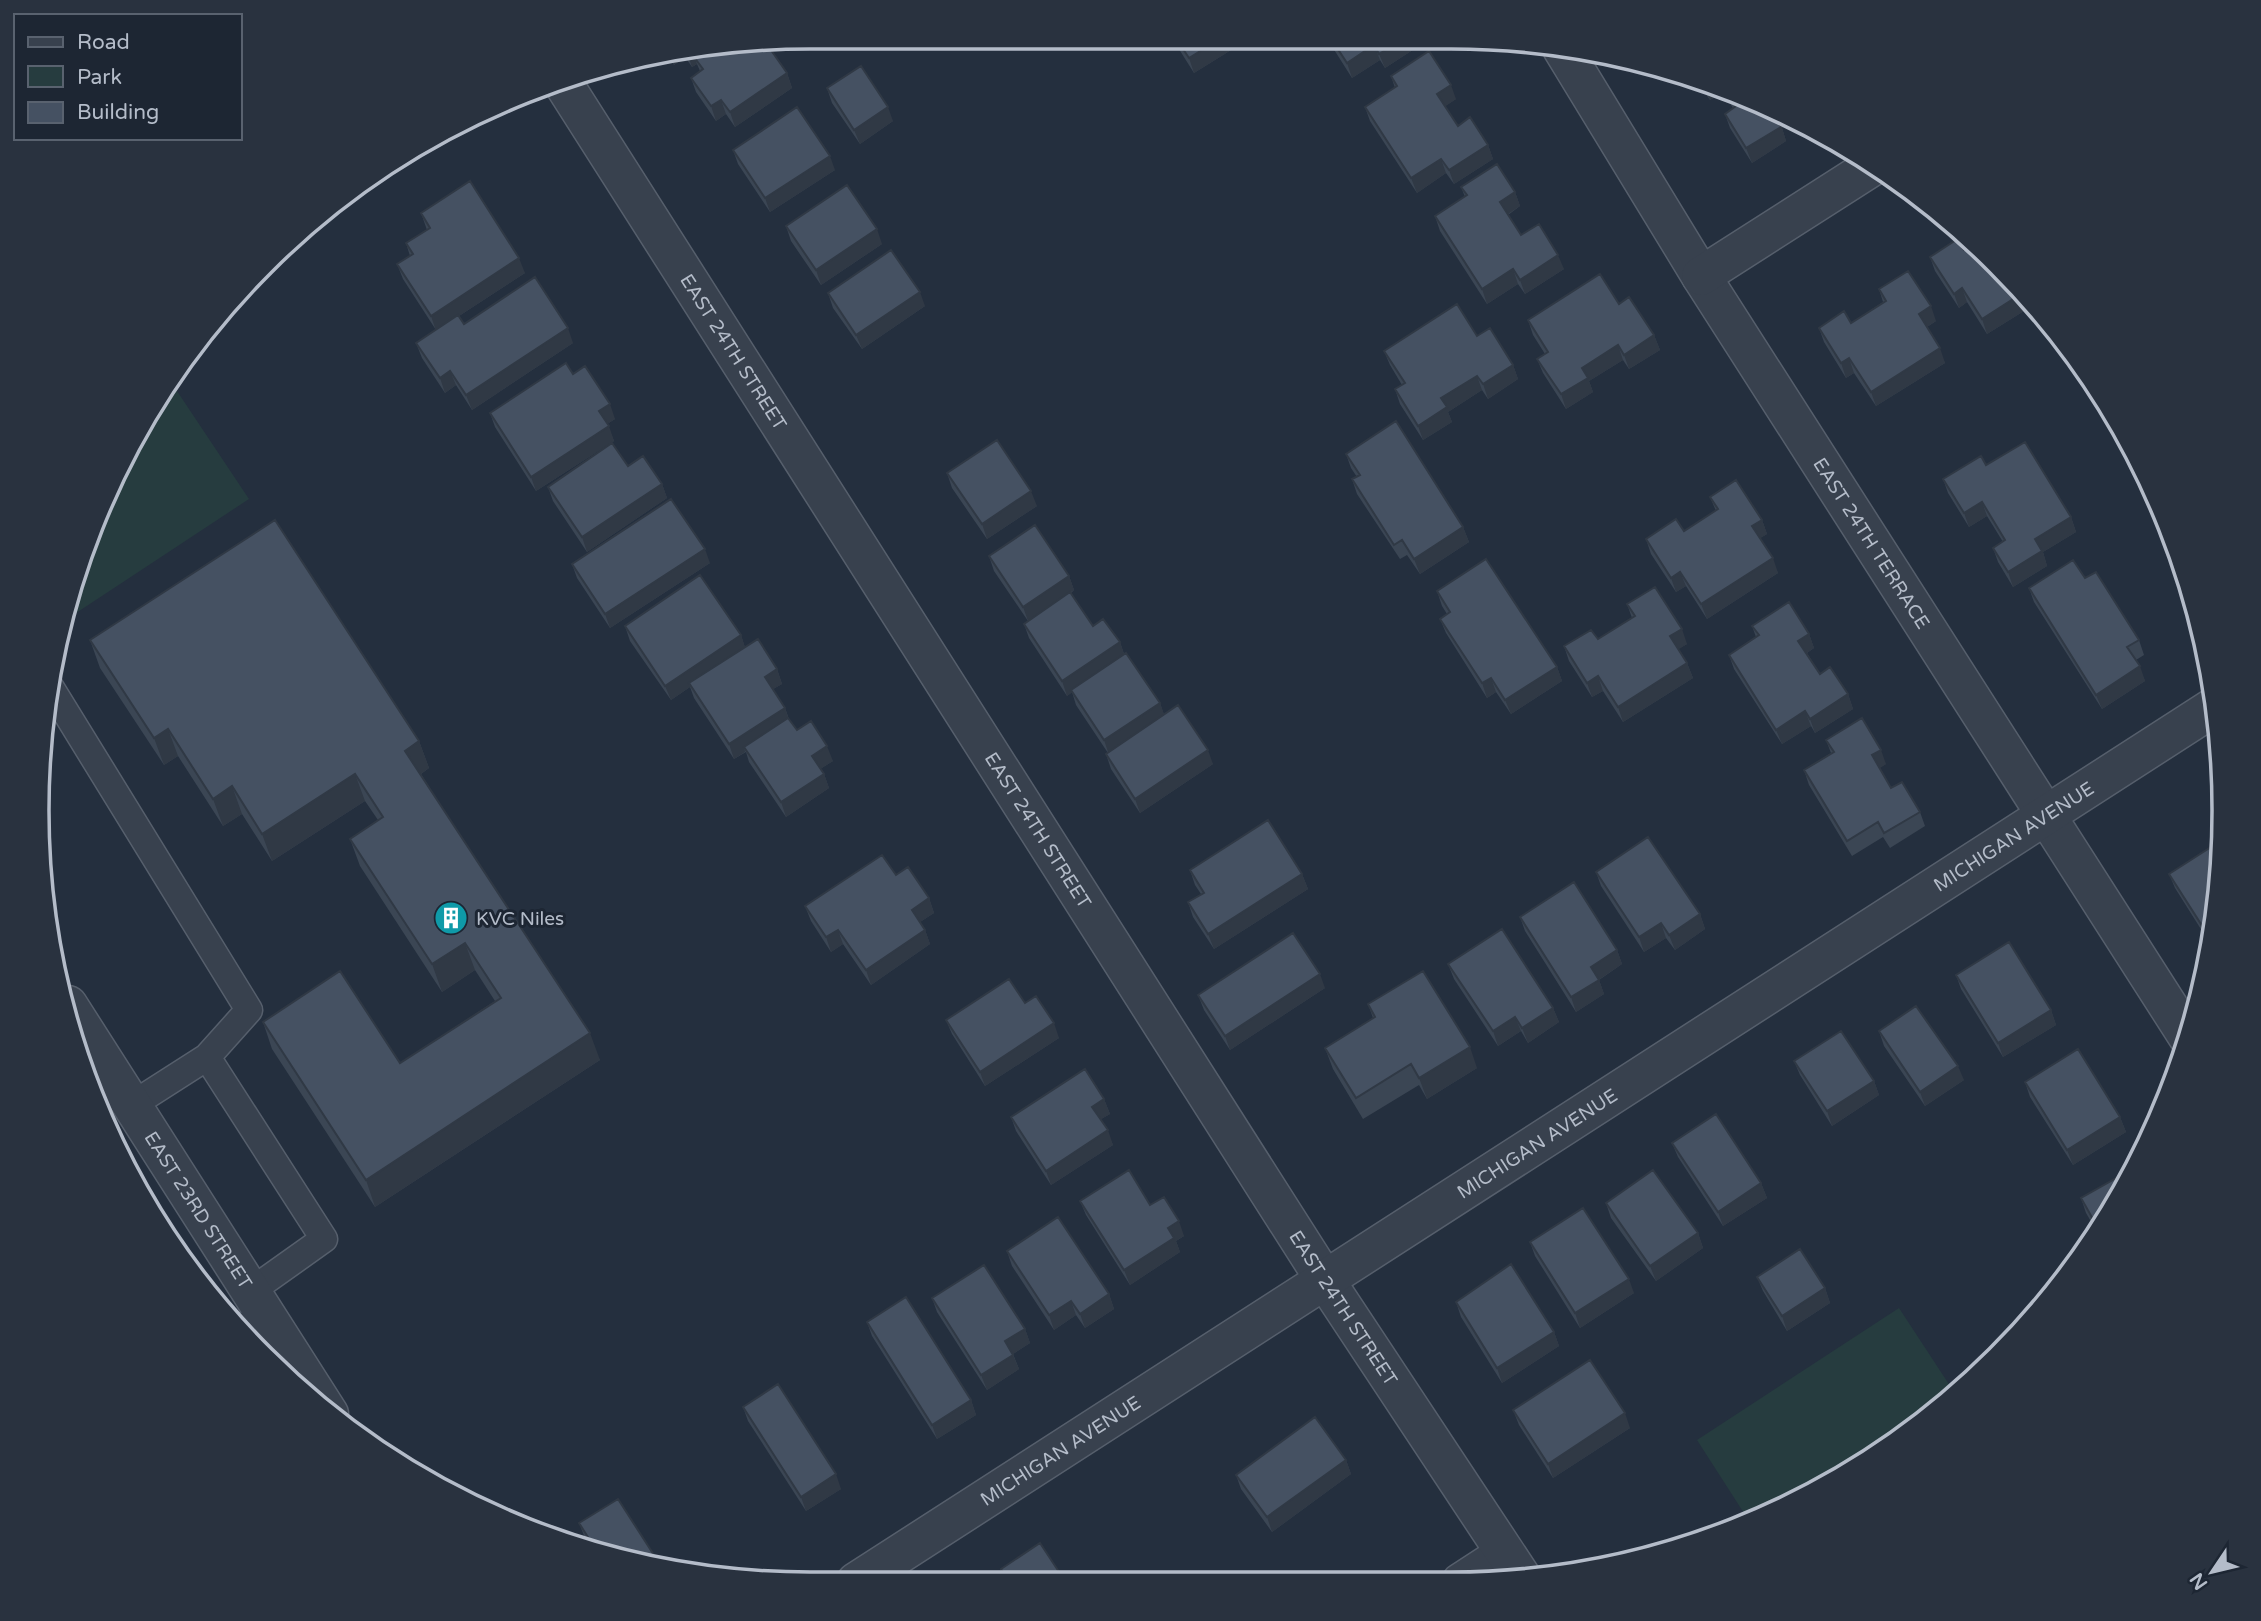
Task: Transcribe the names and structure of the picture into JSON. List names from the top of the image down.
{
  "streets": {
    "street": [
      "EAST 24TH STREET",
      "EAST 24TH TERRACE",
      "MICHIGAN AVENUE",
      "EAST 23RD STREET"
    ]
  },
  "crossings": [
    ["EAST 24TH STREET", "MICHIGAN AVENUE"],
    ["EAST 24TH TERRACE", "MICHIGAN AVENUE"]
  ],
  "places": {
    "building": ["KVC Niles"]
  },
  "legend": ["Road", "Park", "Building"],
  "north": "bottom left"
}
